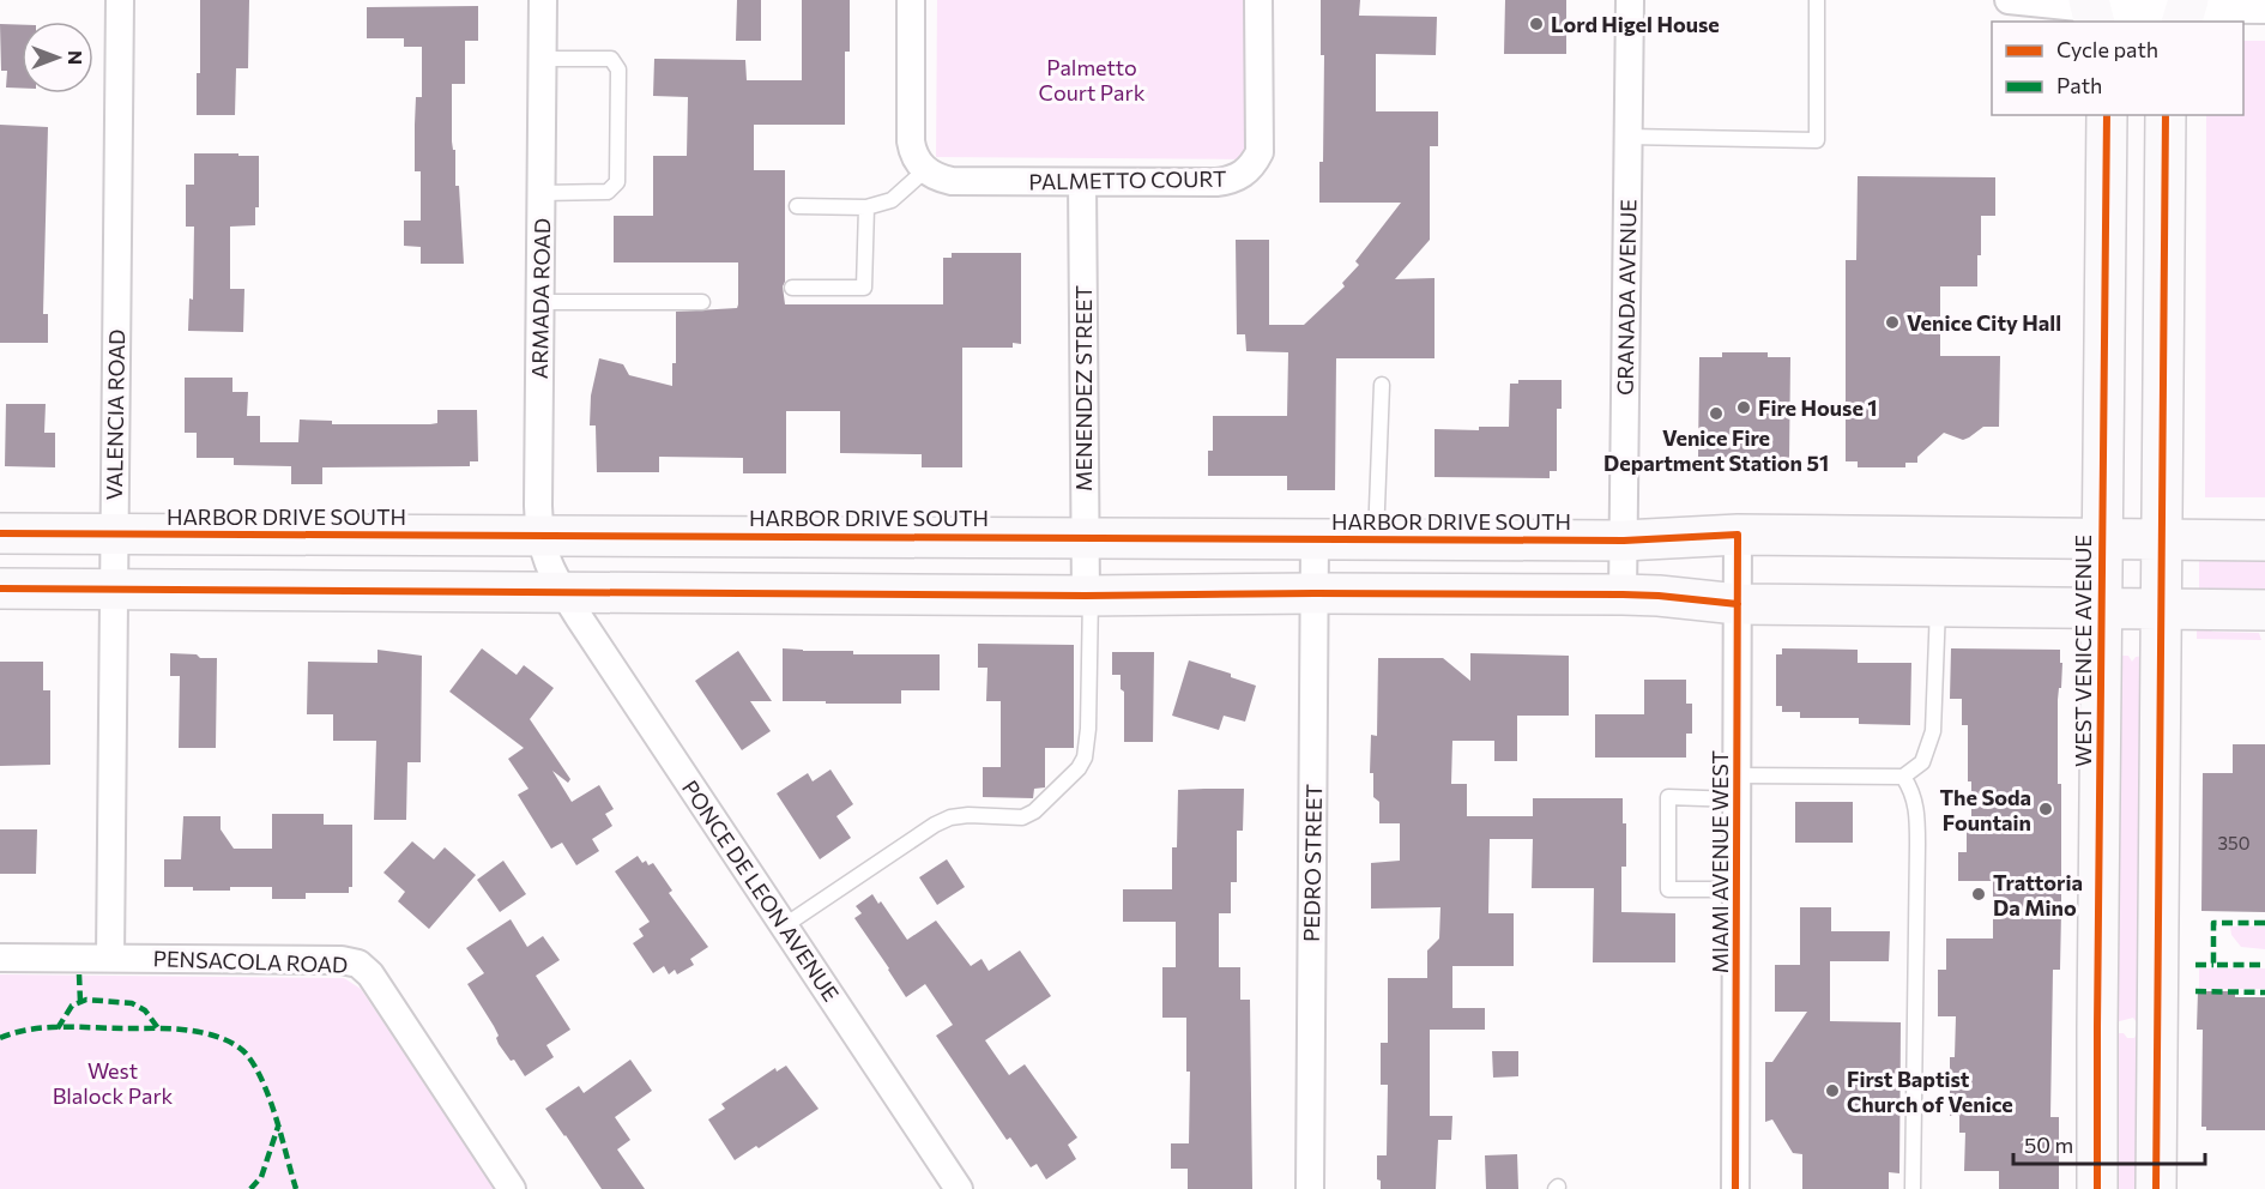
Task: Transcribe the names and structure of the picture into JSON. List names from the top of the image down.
{
  "streets": {
    "street": [
      "PALMETTO COURT",
      "GRANADA AVENUE",
      "ARMADA ROAD",
      "MENENDEZ STREET",
      "VALENCIA ROAD",
      "HARBOR DRIVE SOUTH",
      "WEST VENICE AVENUE",
      "MIAMI AVENUE WEST",
      "PEDRO STREET",
      "PONCE DE LEON AVENUE",
      "PENSACOLA ROAD"
    ]
  },
  "crossings": [
    ["PALMETTO COURT", "MENENDEZ STREET"],
    ["GRANADA AVENUE", "HARBOR DRIVE SOUTH"],
    ["ARMADA ROAD", "HARBOR DRIVE SOUTH"],
    ["ARMADA ROAD", "PONCE DE LEON AVENUE"],
    ["MENENDEZ STREET", "HARBOR DRIVE SOUTH"],
    ["VALENCIA ROAD", "HARBOR DRIVE SOUTH"],
    ["VALENCIA ROAD", "PENSACOLA ROAD"],
    ["HARBOR DRIVE SOUTH", "WEST VENICE AVENUE"],
    ["HARBOR DRIVE SOUTH", "MIAMI AVENUE WEST"],
    ["HARBOR DRIVE SOUTH", "PEDRO STREET"]
  ],
  "parks": ["Palmetto Court Park", "West Blalock Park"],
  "places": [
    "Lord Higel House",
    "Venice City Hall",
    "Fire House 1",
    "Venice Fire Department Station 51",
    "The Soda Fountain",
    "Trattoria Da Mino",
    "First Baptist Church of Venice"
  ],
  "house_numbers": ["350"],
  "legend": ["Cycle path", "Path"],
  "scale_bar": "50 m",
  "north": "right"
}
